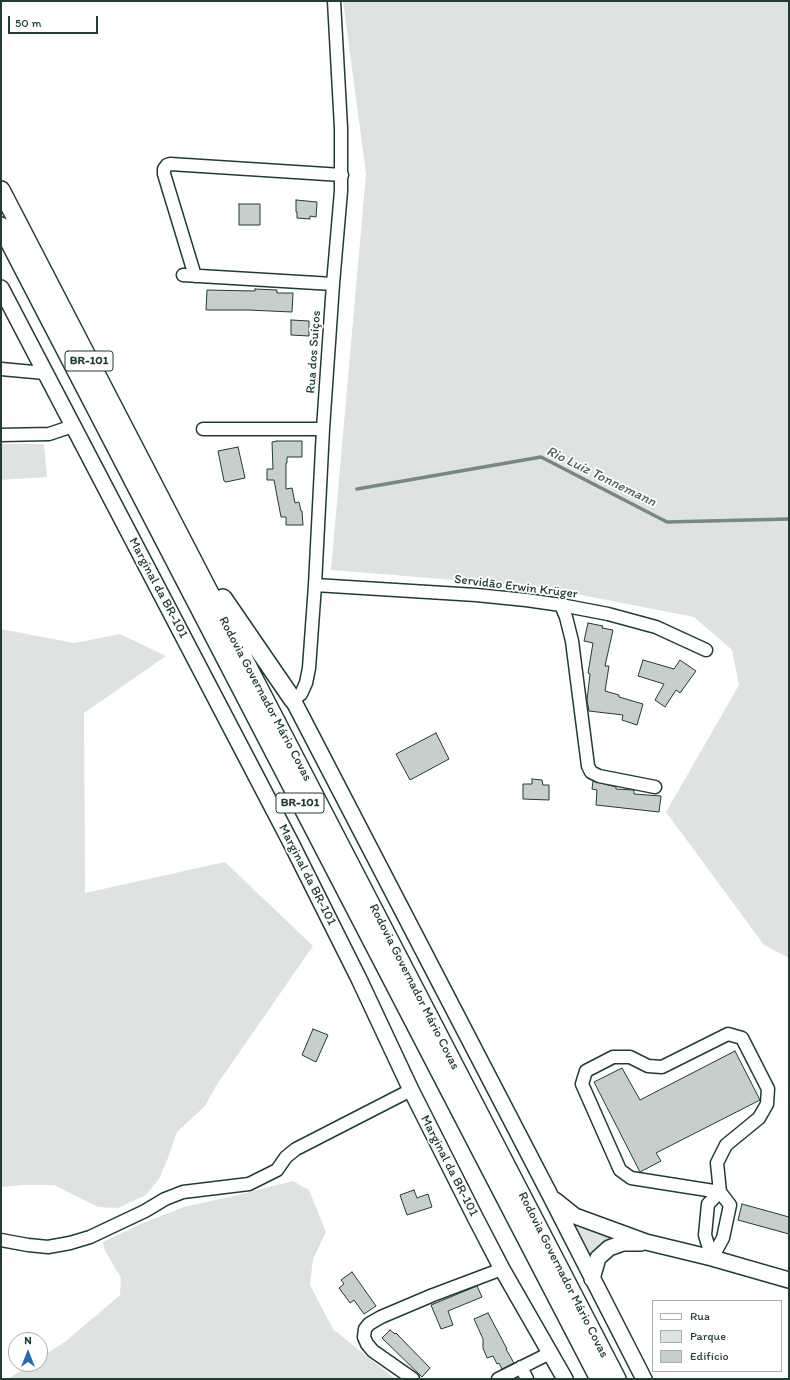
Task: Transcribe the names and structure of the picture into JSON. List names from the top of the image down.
{
  "streets": {
    "highway": ["BR-101", "Rodovia Governador Mário Covas"],
    "main road": ["Marginal da BR-101"],
    "street": ["Rua dos Suíços", "Servidão Erwin Krüger"]
  },
  "crossings": [
    ["Rua dos Suíços", "Servidão Erwin Krüger"]
  ],
  "water": ["Rio Luiz Tonnemann"],
  "legend": ["Rua", "Parque", "Edifício"],
  "scale_bar": "50 m",
  "north": "top"
}
